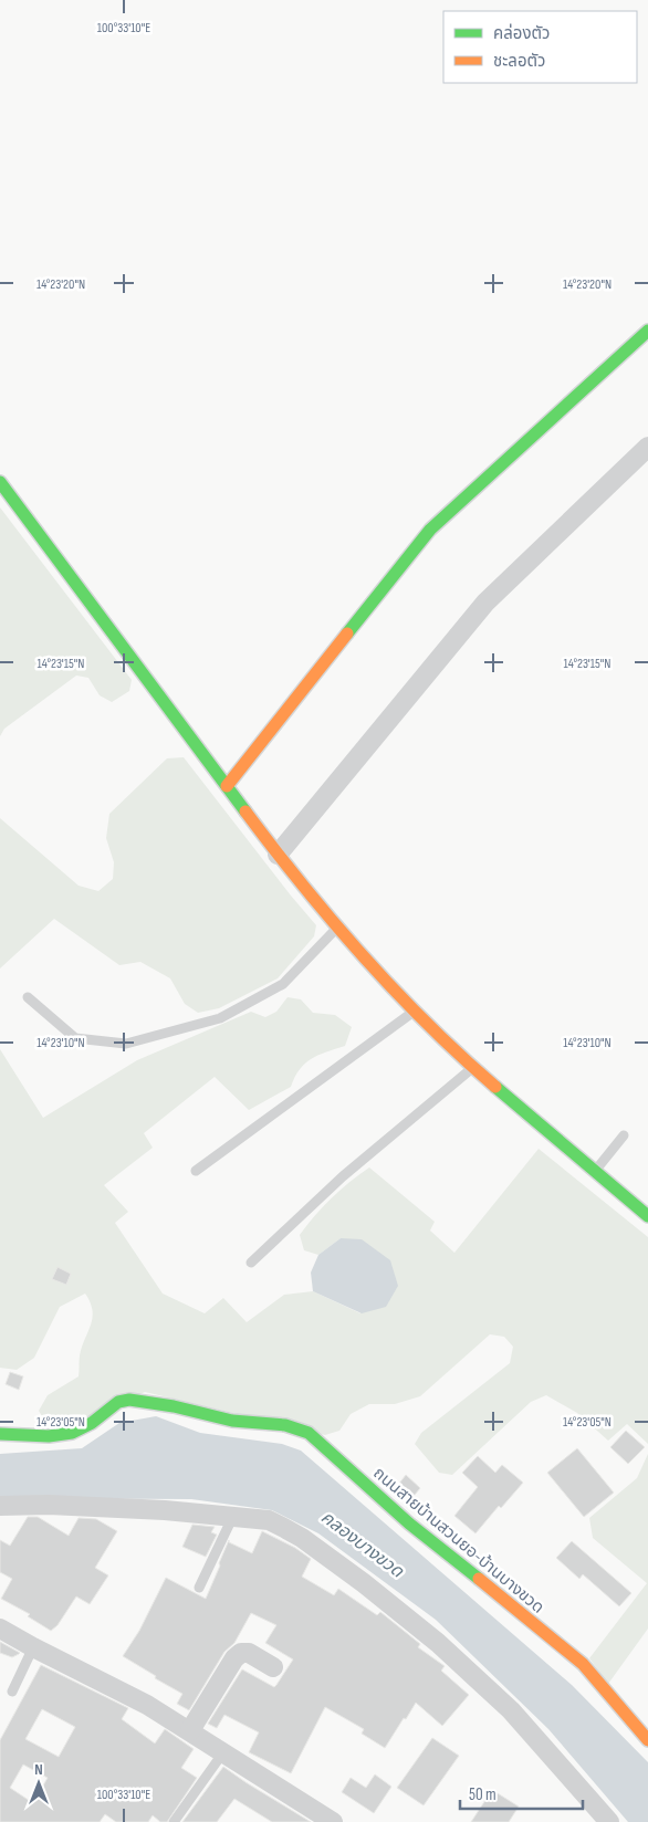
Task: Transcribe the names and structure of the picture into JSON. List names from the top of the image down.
{
  "streets": {
    "street": ["ถนนสายบ้านสวนยอ-บ้านบางขวด"]
  },
  "water": ["คลองบางขวด"],
  "legend": ["คล่องตัว", "ชะลอตัว"],
  "scale_bar": "50 m",
  "north": "top",
  "coordinates": [
    "100°33'10\"E",
    "14°23'20\"N",
    "14°23'15\"N",
    "14°23'10\"N",
    "14°23'05\"N"
  ]
}
